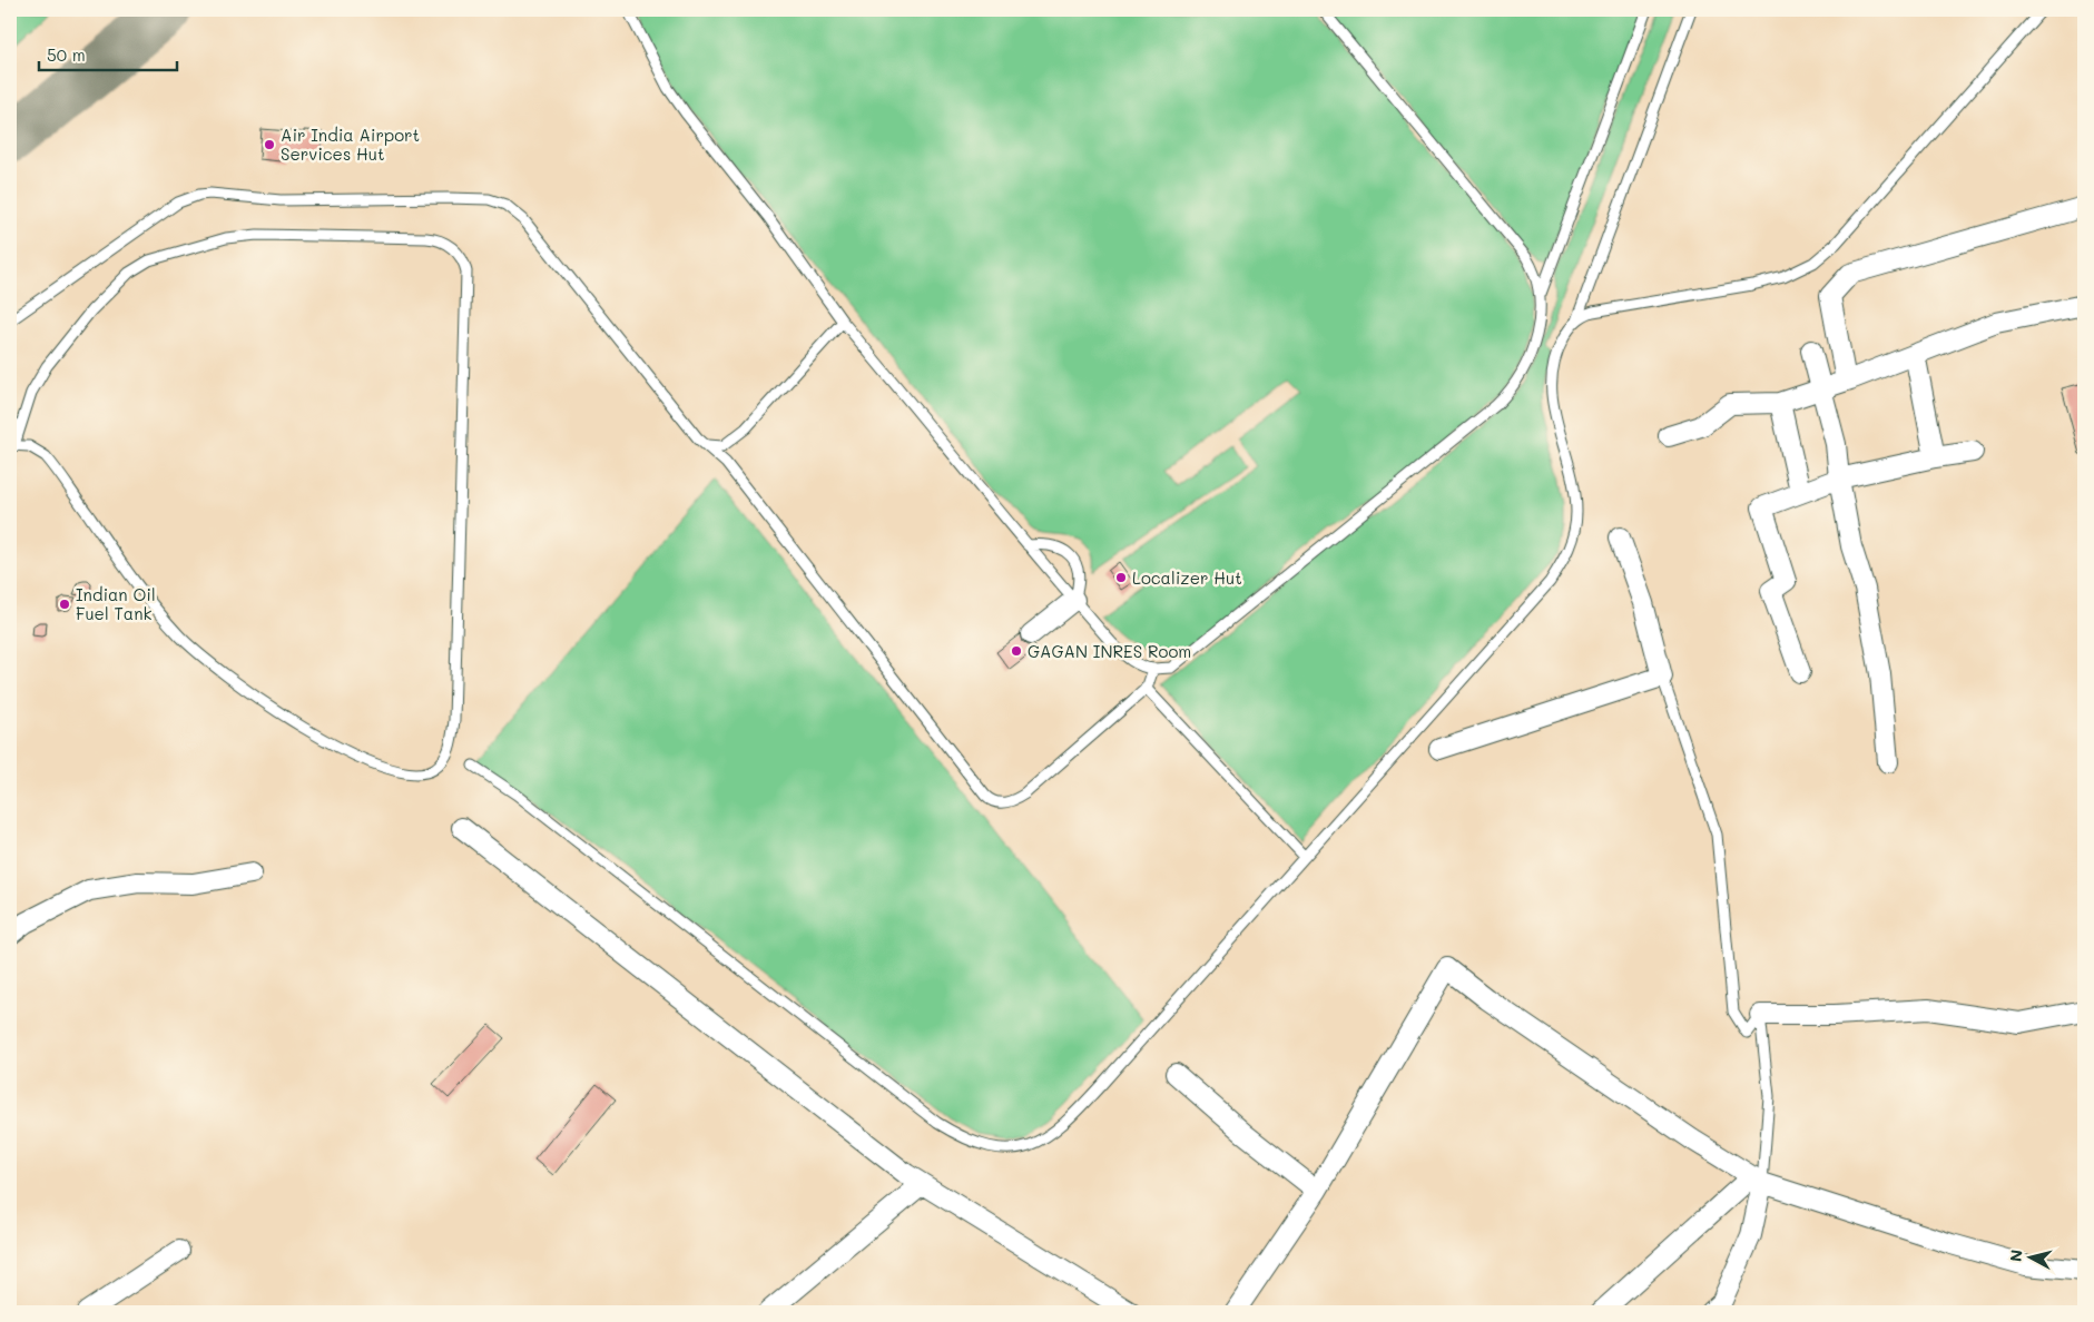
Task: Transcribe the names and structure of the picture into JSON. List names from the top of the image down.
{
  "places": [
    "Air India Airport Services Hut",
    "Localizer Hut",
    "Indian Oil Fuel Tank",
    "GAGAN INRES Room"
  ],
  "scale_bar": "50 m",
  "north": "left"
}
